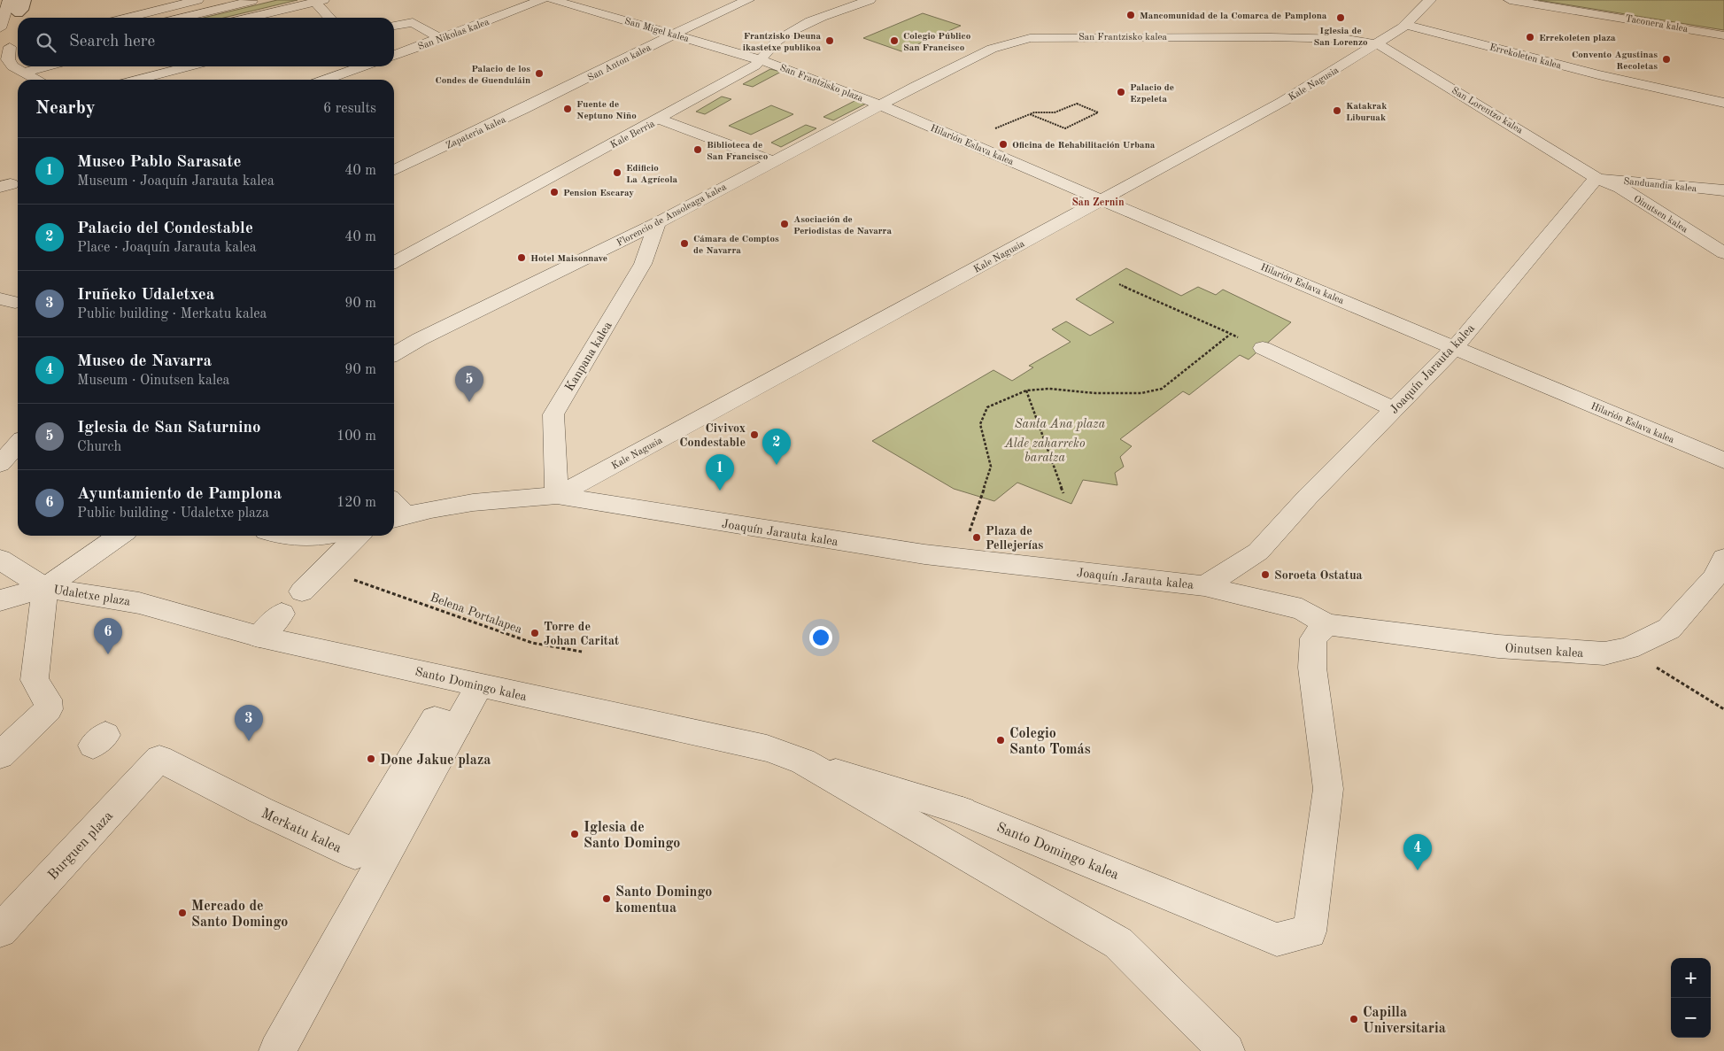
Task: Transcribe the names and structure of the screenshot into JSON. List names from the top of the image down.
{
  "streets": {
    "street": [
      "Taconera kalea",
      "San Migel kalea",
      "San Nikolas kalea",
      "San Frantzisko kalea",
      "Errekoleten kalea",
      "San Anton kalea",
      "San Frantzisko plaza",
      "Kale Nagusia",
      "San Lorentzo kalea",
      "Zapateria kalea",
      "Kale Berria",
      "Hilarión Eslava kalea",
      "Sanduandia kalea",
      "Oinutsen kalea",
      "Florencio de Ansoleaga kalea",
      "Kanpana kalea",
      "Joaquín Jarauta kalea",
      "Udaletxe plaza",
      "Santo Domingo kalea",
      "Merkatu kalea",
      "Burguen plaza"
    ],
    "path": ["Belena Portalapea"]
  },
  "crossings": [
    ["San Migel kalea", "San Anton kalea"],
    ["San Migel kalea", "San Frantzisko plaza"],
    ["San Migel kalea", "Kale Berria"],
    ["San Frantzisko kalea", "San Frantzisko plaza"],
    ["San Frantzisko kalea", "Kale Nagusia"],
    ["San Frantzisko kalea", "San Lorentzo kalea"],
    ["San Frantzisko kalea", "Hilarión Eslava kalea"],
    ["San Frantzisko kalea", "Florencio de Ansoleaga kalea"],
    ["Errekoleten kalea", "Kale Nagusia"],
    ["San Anton kalea", "Zapateria kalea"],
    ["San Frantzisko plaza", "Kale Berria"],
    ["San Frantzisko plaza", "Hilarión Eslava kalea"],
    ["San Frantzisko plaza", "Florencio de Ansoleaga kalea"],
    ["Kale Nagusia", "San Lorentzo kalea"],
    ["Kale Nagusia", "Hilarión Eslava kalea"],
    ["Kale Nagusia", "Kanpana kalea"],
    ["Kale Nagusia", "Joaquín Jarauta kalea"],
    ["San Lorentzo kalea", "Sanduandia kalea"],
    ["San Lorentzo kalea", "Oinutsen kalea"],
    ["San Lorentzo kalea", "Joaquín Jarauta kalea"],
    ["Hilarión Eslava kalea", "Florencio de Ansoleaga kalea"],
    ["Hilarión Eslava kalea", "Joaquín Jarauta kalea"],
    ["Sanduandia kalea", "Oinutsen kalea"],
    ["Sanduandia kalea", "Joaquín Jarauta kalea"],
    ["Oinutsen kalea", "Joaquín Jarauta kalea"],
    ["Oinutsen kalea", "Santo Domingo kalea"],
    ["Florencio de Ansoleaga kalea", "Kanpana kalea"],
    ["Kanpana kalea", "Joaquín Jarauta kalea"],
    ["Udaletxe plaza", "Santo Domingo kalea"],
    ["Merkatu kalea", "Burguen plaza"]
  ],
  "districts": ["San Zernin"],
  "parks": ["Santa Ana plaza", "Alde zaharreko baratza"],
  "places": [
    "Mancomunidad de la Comarca de Pamplona",
    "Iglesia de San Lorenzo",
    "Errekoleten plaza",
    "Frantzisko Deuna ikastetxe publikoa",
    "Colegio Público San Francisco",
    "Convento Agustinas Recoletas",
    "Palacio de los Condes de Guenduláin",
    "Palacio de Ezpeleta",
    "Fuente de Neptuno Niño",
    "Katakrak Liburuak",
    "Oficina de Rehabilitación Urbana",
    "Biblioteca de San Francisco",
    "Edificio La Agrícola",
    "Pension Escaray",
    "Asociación de Periodistas de Navarra",
    "Cámara de Comptos de Navarra",
    "Hotel Maisonnave",
    "Civivox Condestable",
    "Plaza de Pellejerías",
    "Soroeta Ostatua",
    "Torre de Johan Caritat",
    "Colegio Santo Tomás",
    "Done Jakue plaza",
    "Iglesia de Santo Domingo",
    "Santo Domingo komentua",
    "Mercado de Santo Domingo",
    "Capilla Universitaria"
  ],
  "page": {
    "search": "Search here",
    "heading": ["Nearby", "6 results"],
    "list": [
      {
        "mark": "1",
        "name": "Museo Pablo Sarasate",
        "note": "Museum · Joaquín Jarauta kalea",
        "value": "40 m"
      },
      {
        "mark": "2",
        "name": "Palacio del Condestable",
        "note": "Place · Joaquín Jarauta kalea",
        "value": "40 m"
      },
      {
        "mark": "3",
        "name": "Iruñeko Udaletxea",
        "note": "Public building · Merkatu kalea",
        "value": "90 m"
      },
      {
        "mark": "4",
        "name": "Museo de Navarra",
        "note": "Museum · Oinutsen kalea",
        "value": "90 m"
      },
      {
        "mark": "5",
        "name": "Iglesia de San Saturnino",
        "note": "Church",
        "value": "100 m"
      },
      {
        "mark": "6",
        "name": "Ayuntamiento de Pamplona",
        "note": "Public building · Udaletxe plaza",
        "value": "120 m"
      }
    ],
    "pins": [
      "5",
      "2",
      "1",
      "6",
      "3",
      "4"
    ],
    "map_buttons": ["+", "−"]
  }
}
